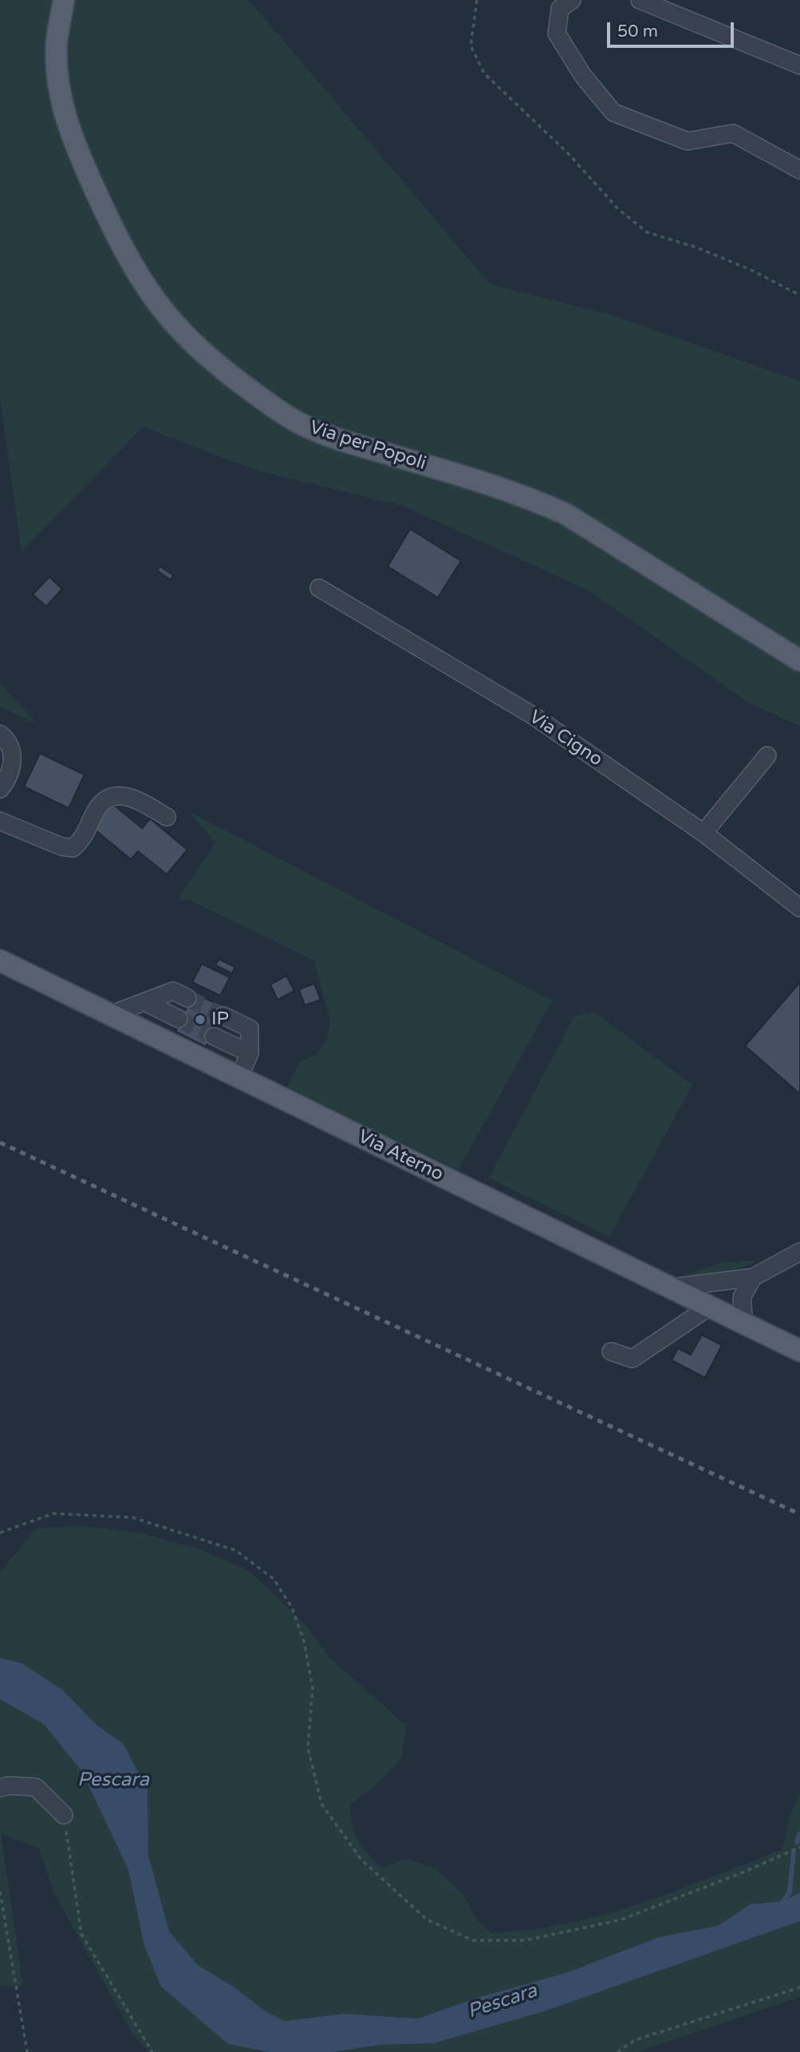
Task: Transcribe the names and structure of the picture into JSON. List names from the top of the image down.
{
  "streets": {
    "main road": ["Via per Popoli", "Via Aterno"],
    "lane": ["Via Cigno"]
  },
  "water": ["Pescara"],
  "places": ["IP"],
  "scale_bar": "50 m"
}
